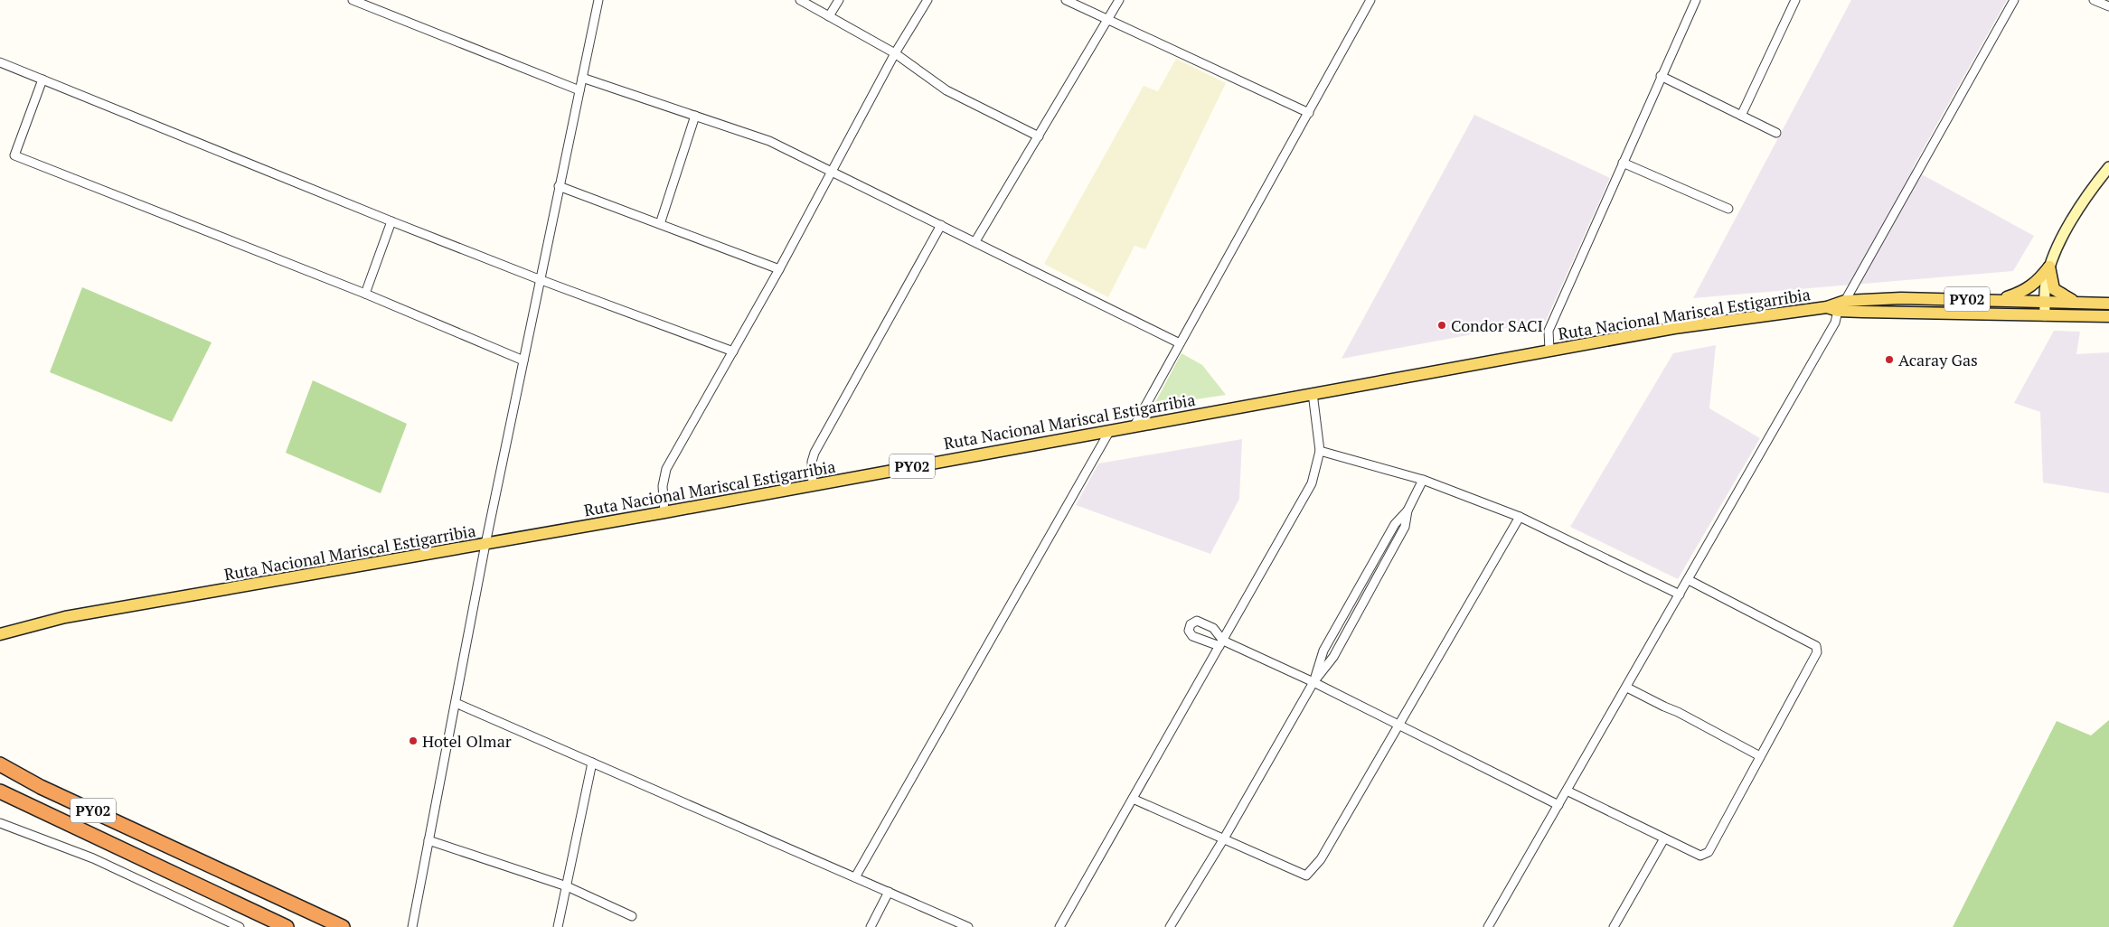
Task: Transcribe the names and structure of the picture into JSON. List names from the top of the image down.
{
  "streets": {
    "highway": ["PY02"],
    "main road": ["Ruta Nacional Mariscal Estigarribia"]
  },
  "places": ["Condor SACI", "Acaray Gas", "Hotel Olmar"]
}
